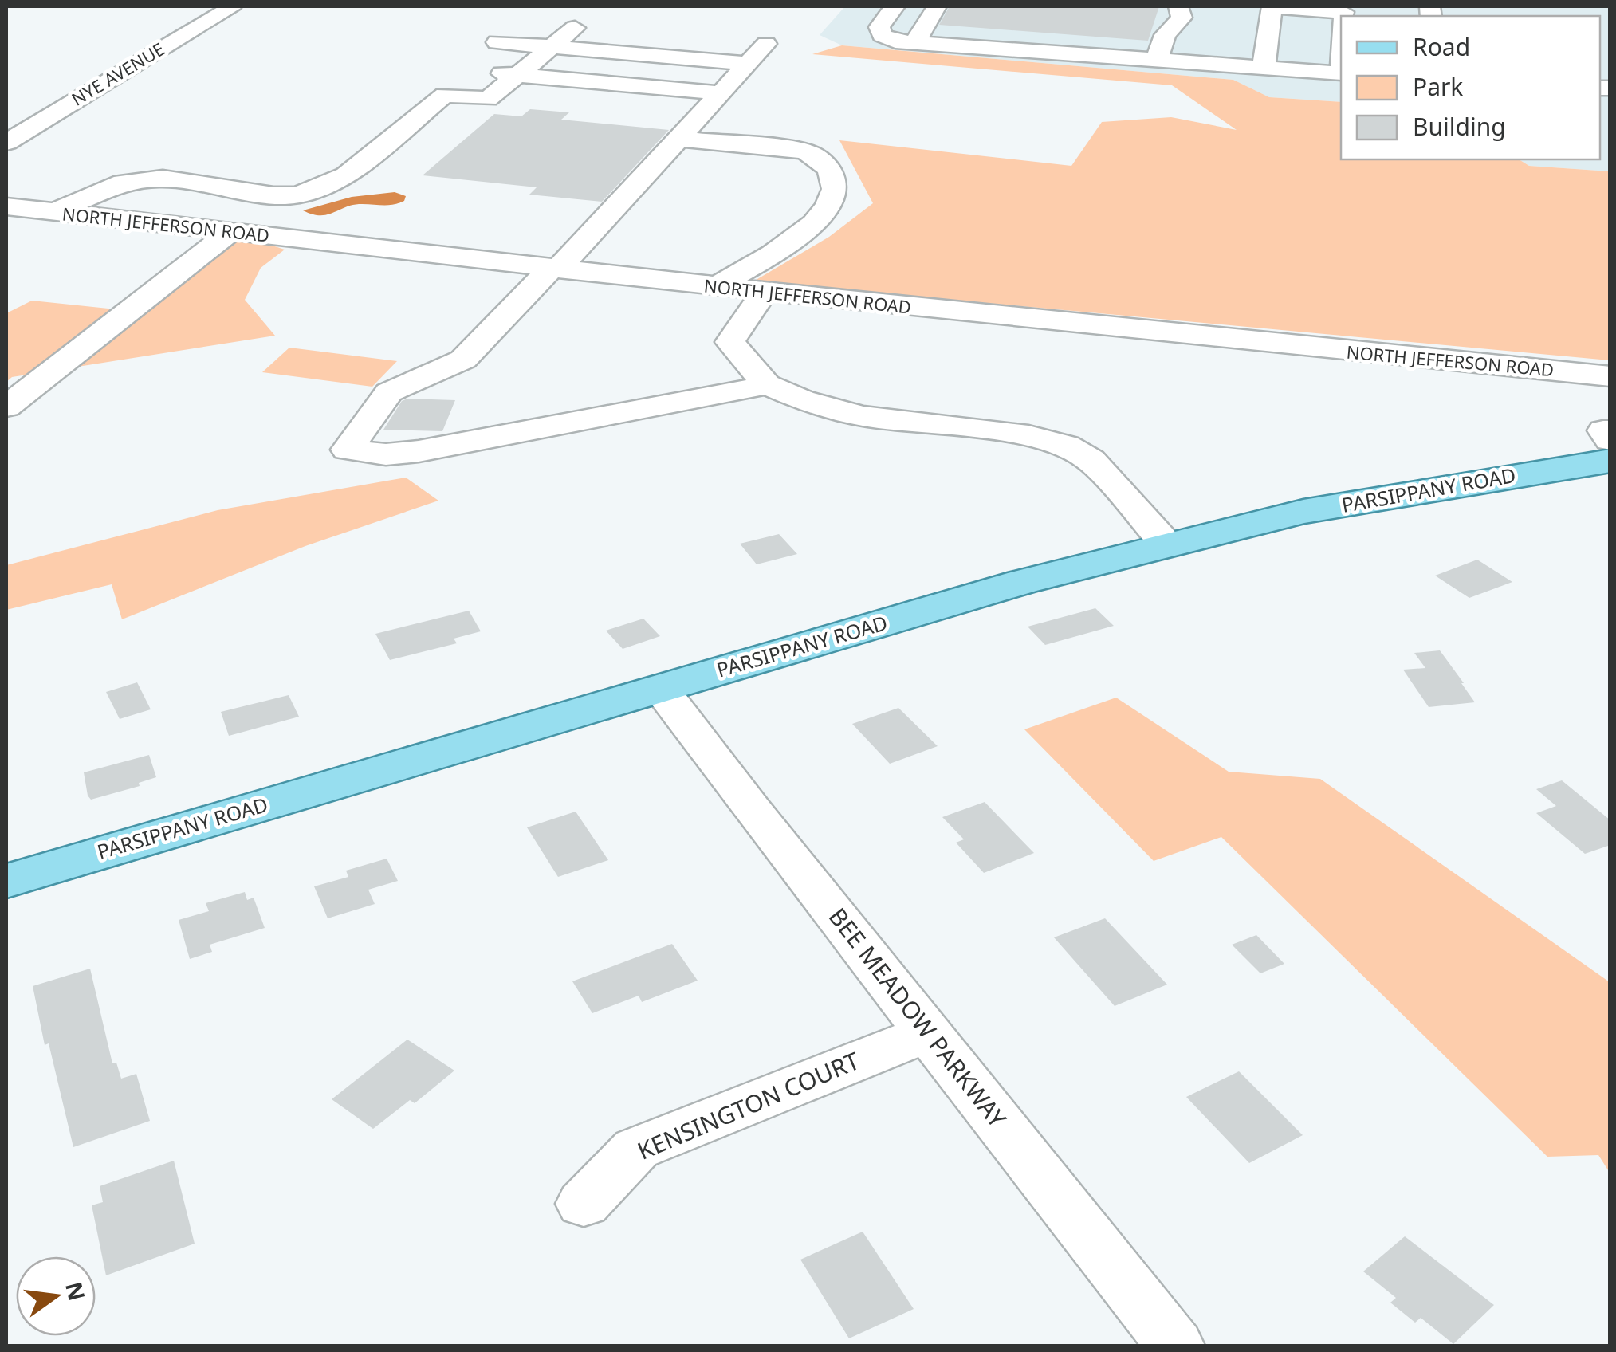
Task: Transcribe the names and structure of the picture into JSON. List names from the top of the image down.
{
  "streets": {
    "main road": ["PARSIPPANY ROAD"],
    "street": [
      "NYE AVENUE",
      "NORTH JEFFERSON ROAD",
      "BEE MEADOW PARKWAY",
      "KENSINGTON COURT"
    ]
  },
  "crossings": [
    ["PARSIPPANY ROAD", "BEE MEADOW PARKWAY"],
    ["BEE MEADOW PARKWAY", "KENSINGTON COURT"]
  ],
  "legend": ["Road", "Park", "Building"],
  "north": "right"
}
